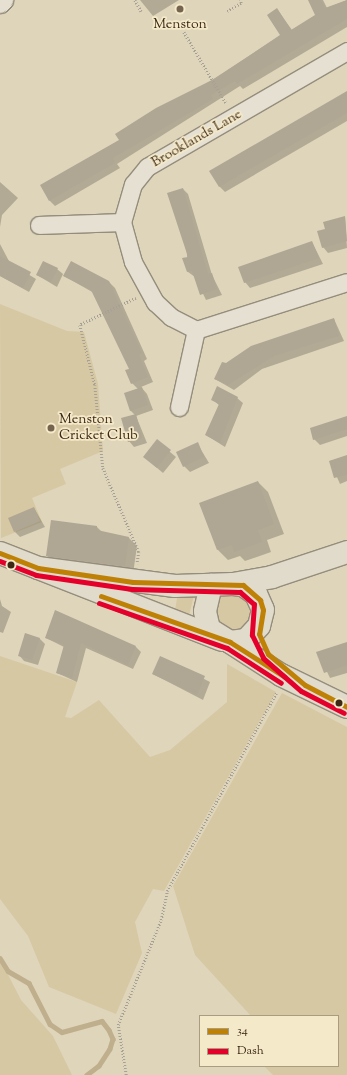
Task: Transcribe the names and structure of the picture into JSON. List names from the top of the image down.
{
  "streets": {
    "street": ["Brooklands Lane"]
  },
  "places": ["Menston", "Menston Cricket Club"],
  "lines": ["transit line 34", "transit line Dash"],
  "legend": ["34", "Dash"]
}
